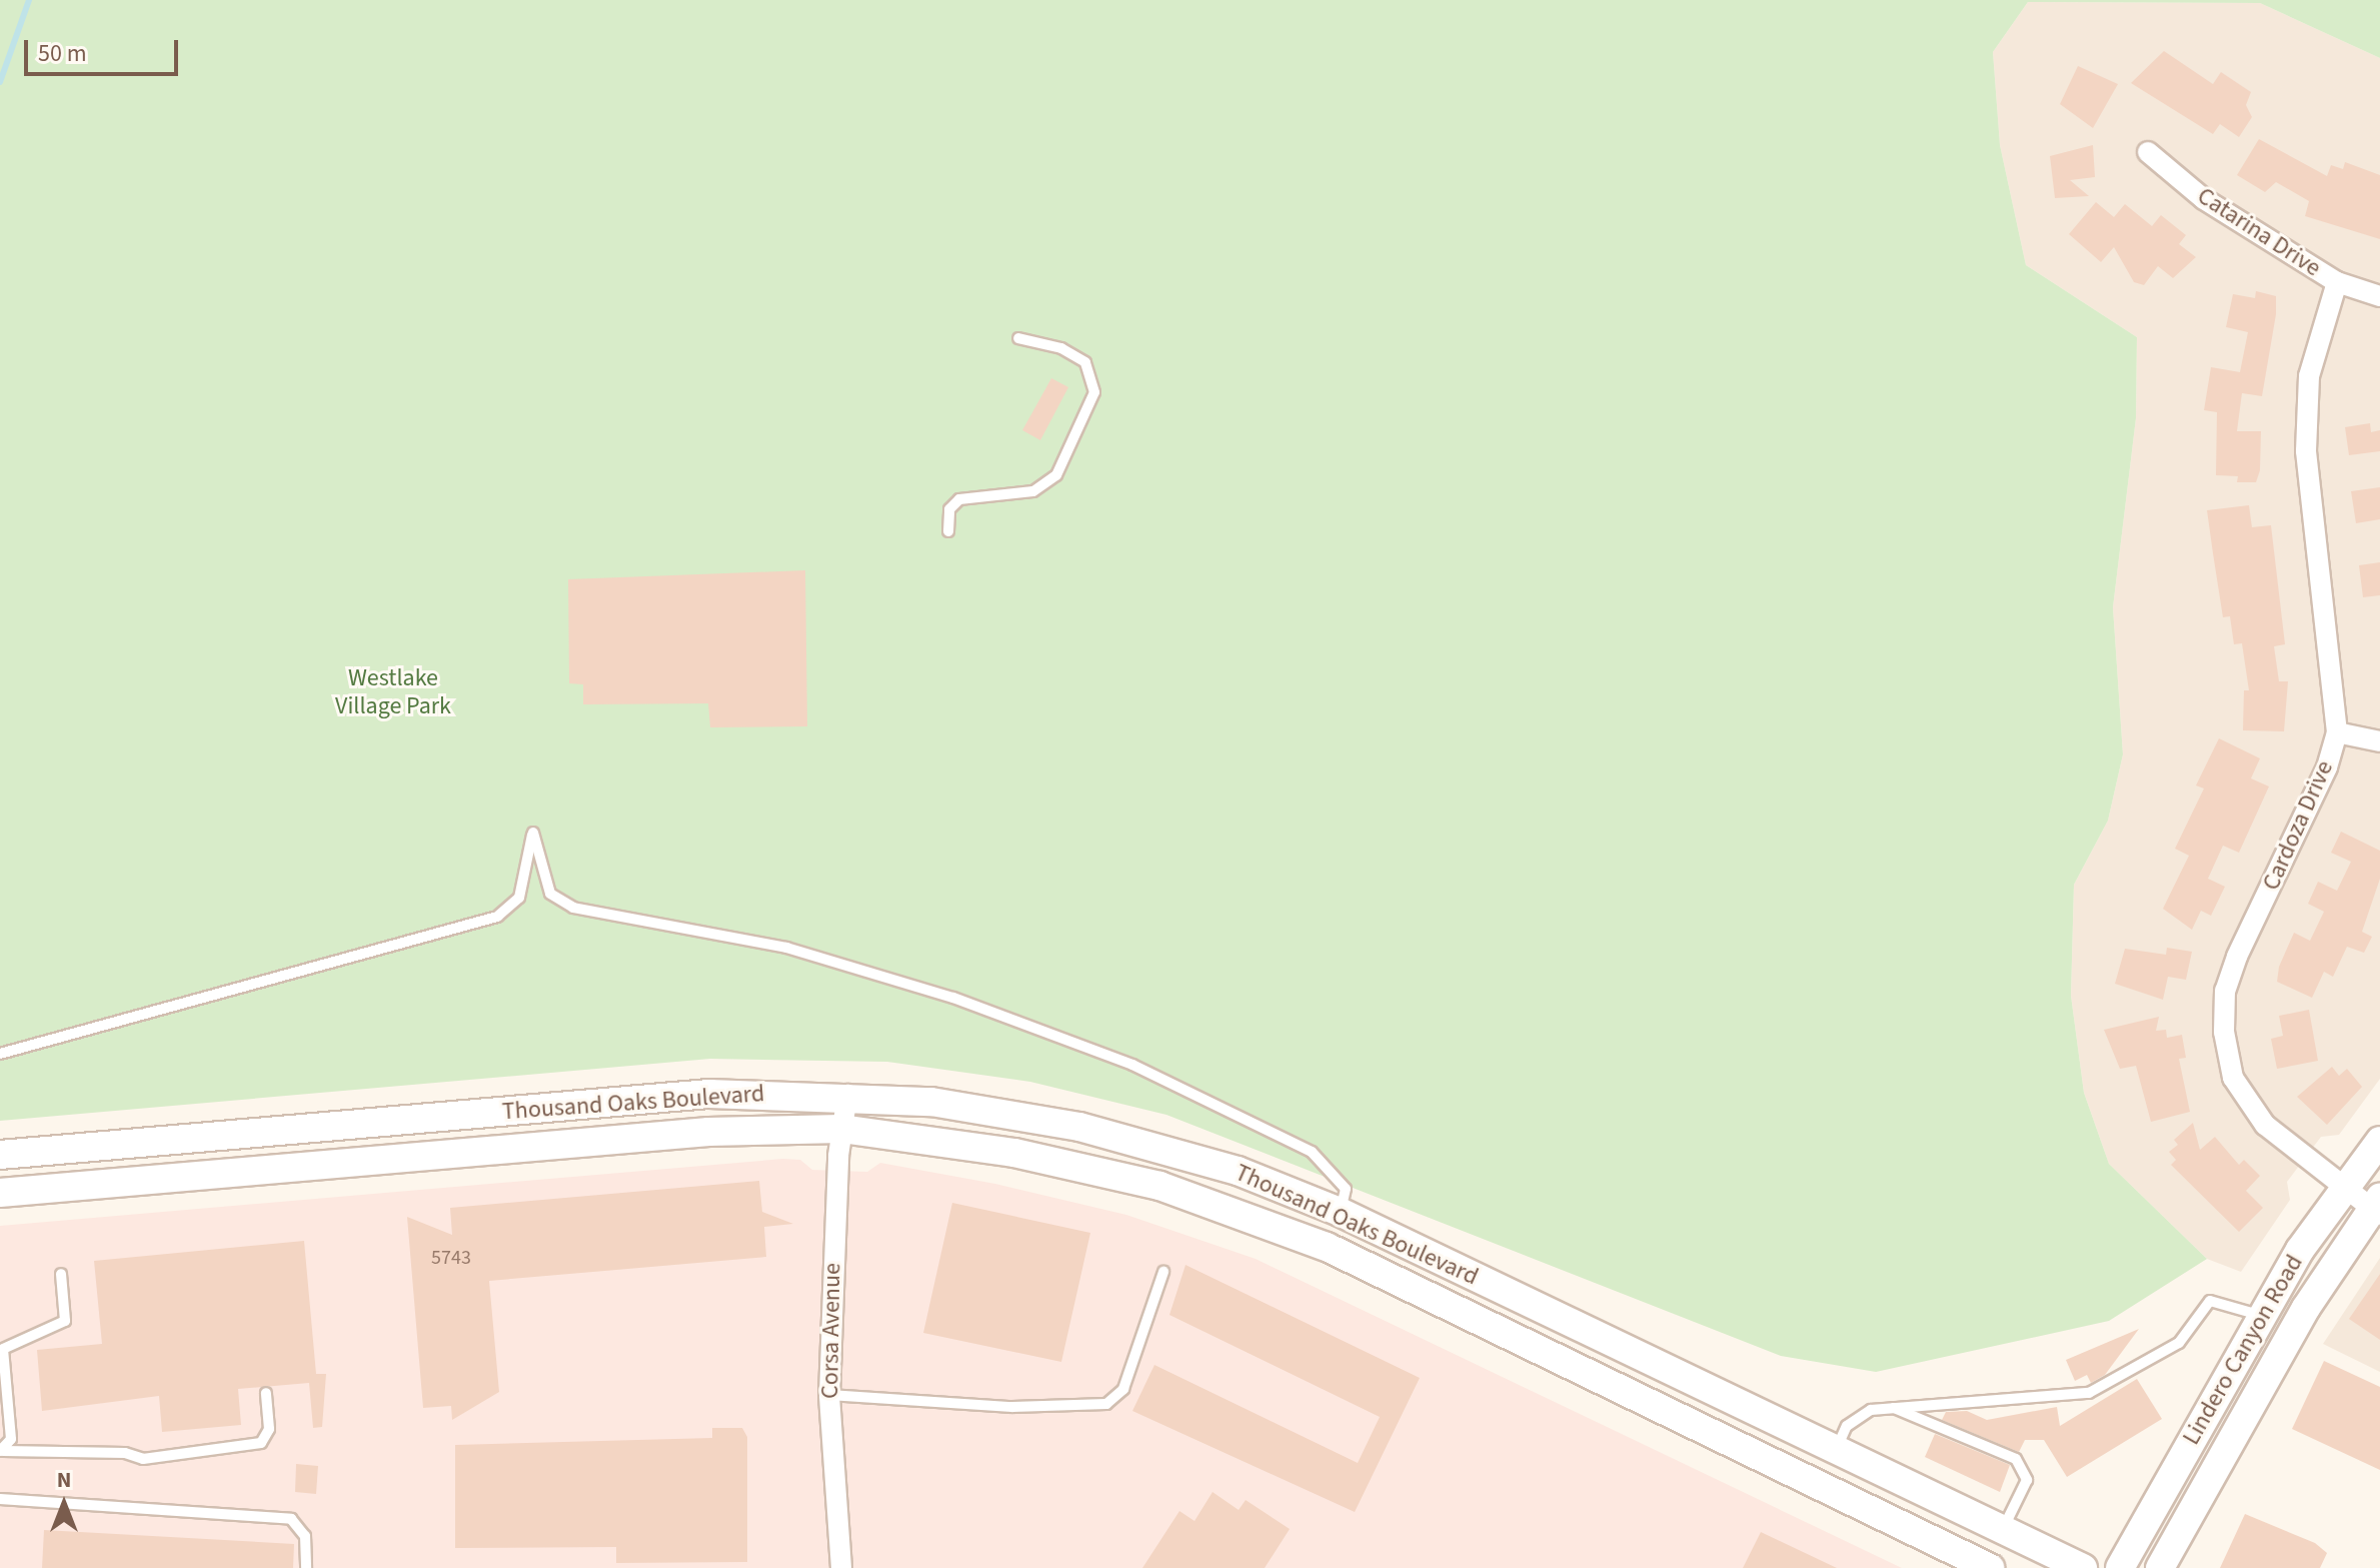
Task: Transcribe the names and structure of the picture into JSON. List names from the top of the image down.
{
  "streets": {
    "main road": ["Thousand Oaks Boulevard", "Lindero Canyon Road"],
    "street": ["Catarina Drive", "Cardoza Drive", "Corsa Avenue"]
  },
  "crossings": [
    ["Catarina Drive", "Cardoza Drive"],
    ["Cardoza Drive", "Lindero Canyon Road"],
    ["Thousand Oaks Boulevard", "Corsa Avenue"]
  ],
  "parks": ["Westlake Village Park"],
  "house_numbers": ["5743"],
  "scale_bar": "50 m",
  "north": "top"
}
